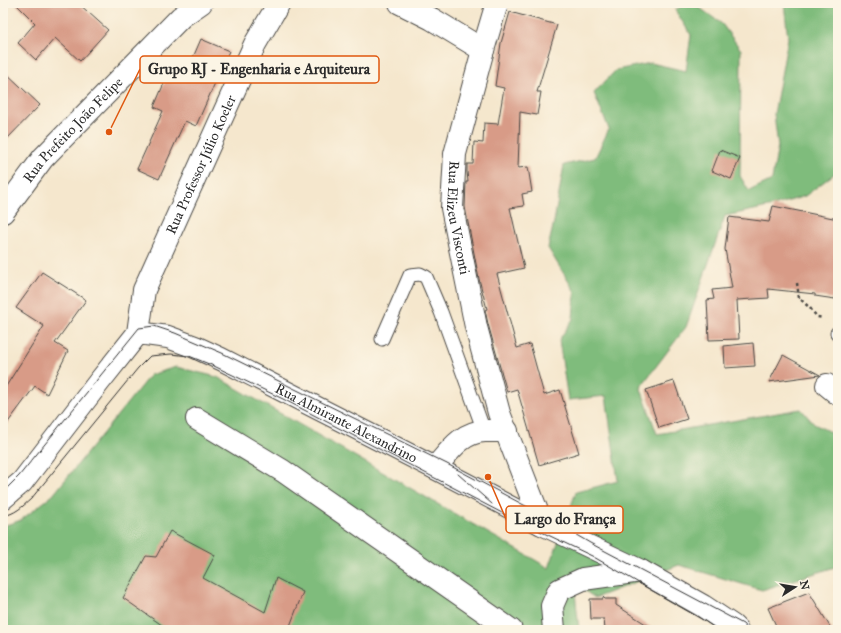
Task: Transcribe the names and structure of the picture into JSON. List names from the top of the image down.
{
  "streets": {
    "street": [
      "Rua Prefeito João Felipe",
      "Rua Professor Júlio Koeler",
      "Rua Elizeu Visconti",
      "Rua Almirante Alexandrino"
    ]
  },
  "crossings": [
    ["Rua Professor Júlio Koeler", "Rua Almirante Alexandrino"],
    ["Rua Elizeu Visconti", "Rua Almirante Alexandrino"]
  ],
  "places": ["Grupo RJ - Engenharia e Arquiteura", "Largo do França"],
  "north": "right"
}
